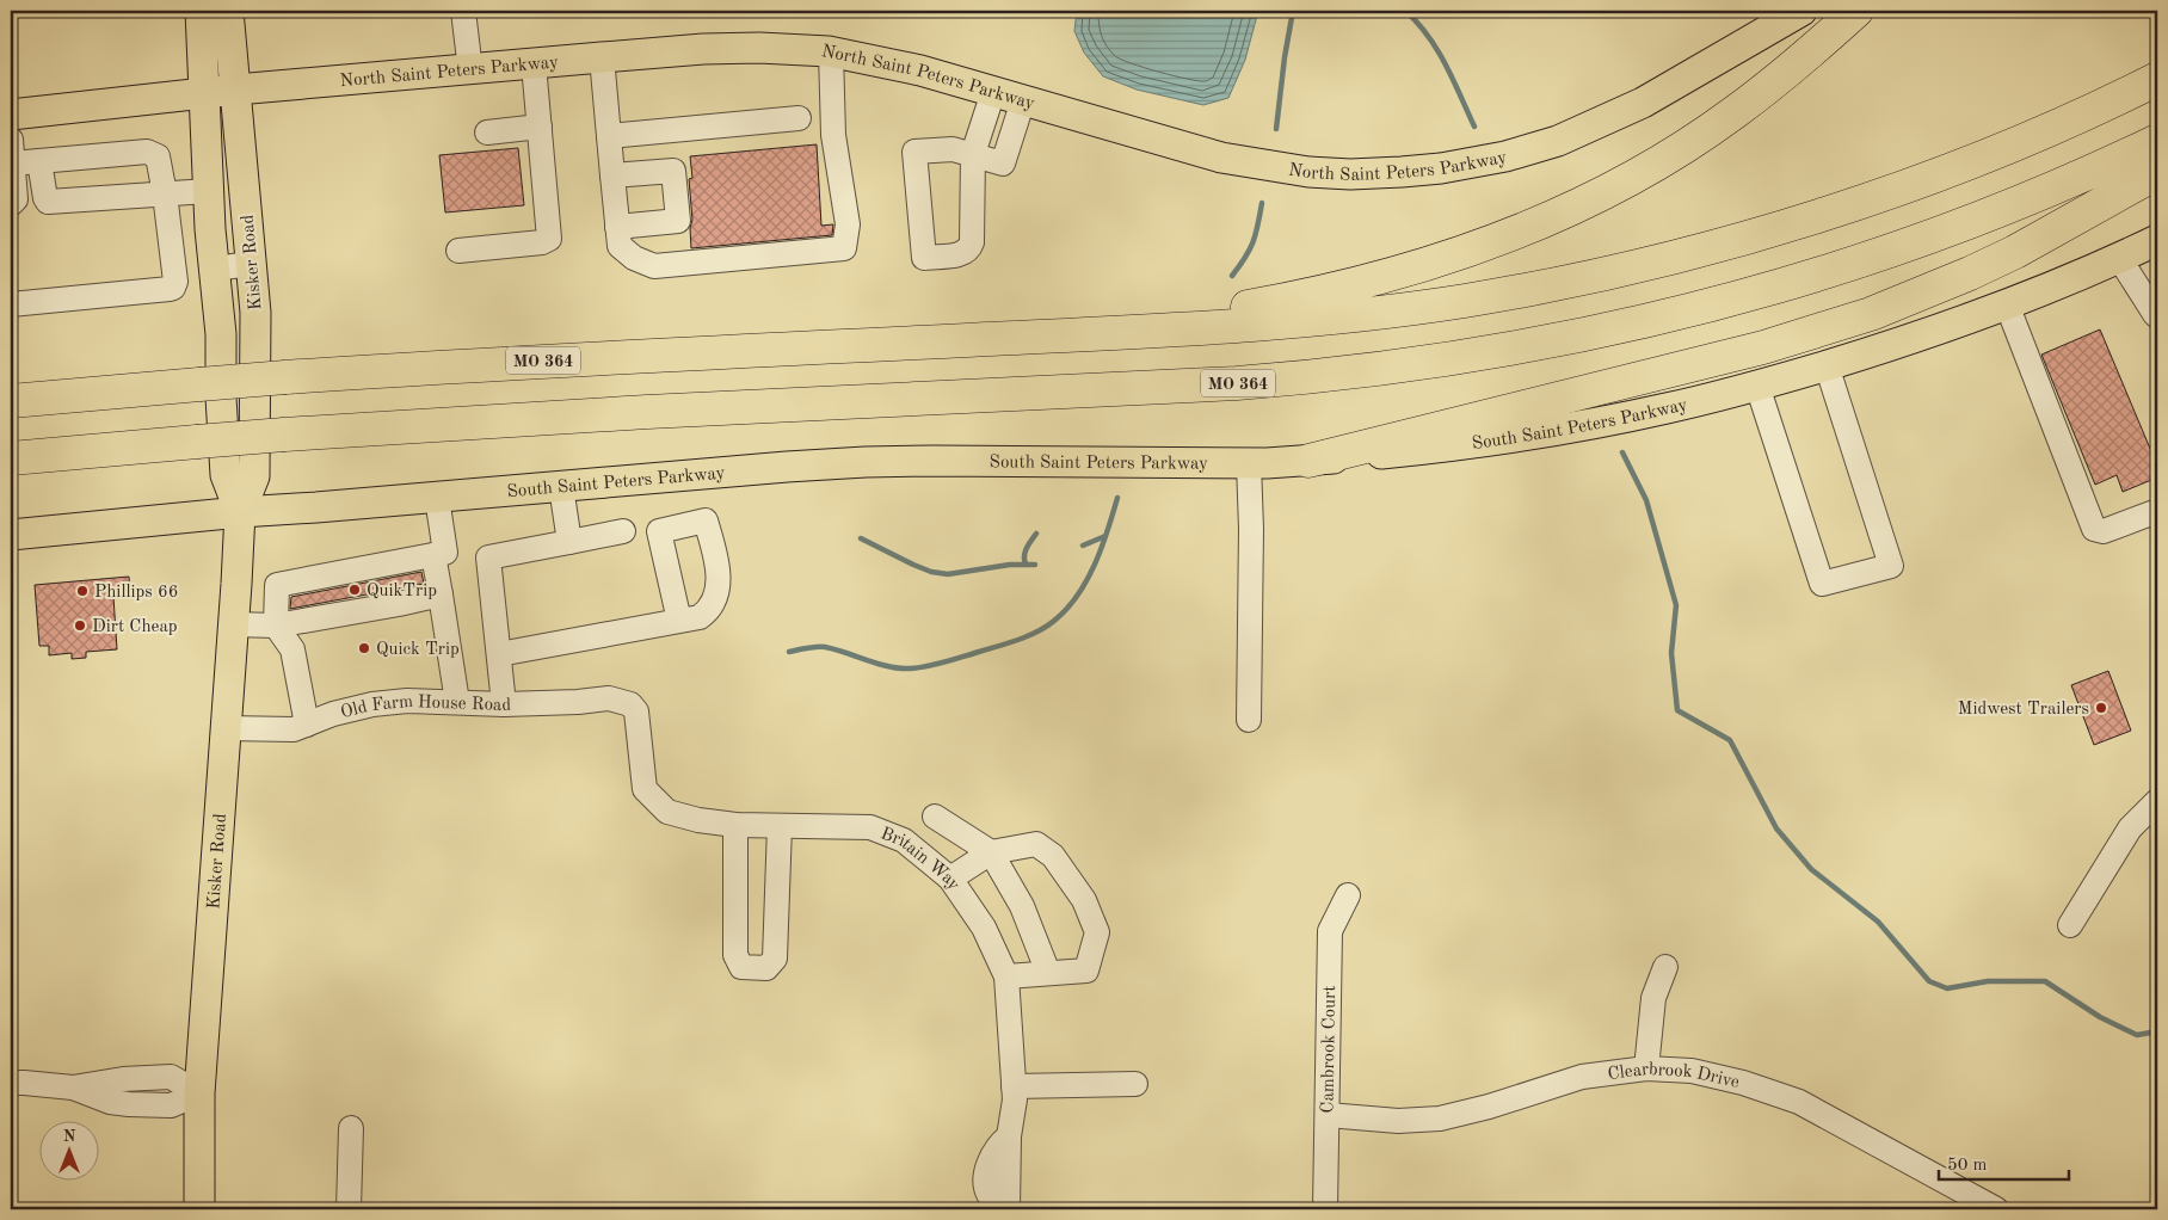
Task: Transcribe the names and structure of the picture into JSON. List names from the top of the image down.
{
  "streets": {
    "highway": ["MO 364"],
    "main road": ["North Saint Peters Parkway", "Kisker Road", "South Saint Peters Parkway"],
    "street": [
      "Old Farm House Road",
      "Britain Way",
      "Cambrook Court",
      "Clearbrook Drive"
    ]
  },
  "crossings": [
    ["North Saint Peters Parkway", "Kisker Road"],
    ["Kisker Road", "South Saint Peters Parkway"],
    ["Kisker Road", "Old Farm House Road"],
    ["Old Farm House Road", "Britain Way"],
    ["Cambrook Court", "Clearbrook Drive"]
  ],
  "places": [
    "QuikTrip",
    "Phillips 66",
    "Dirt Cheap",
    "Quick Trip",
    "Midwest Trailers"
  ],
  "scale_bar": "50 m",
  "north": "top"
}
